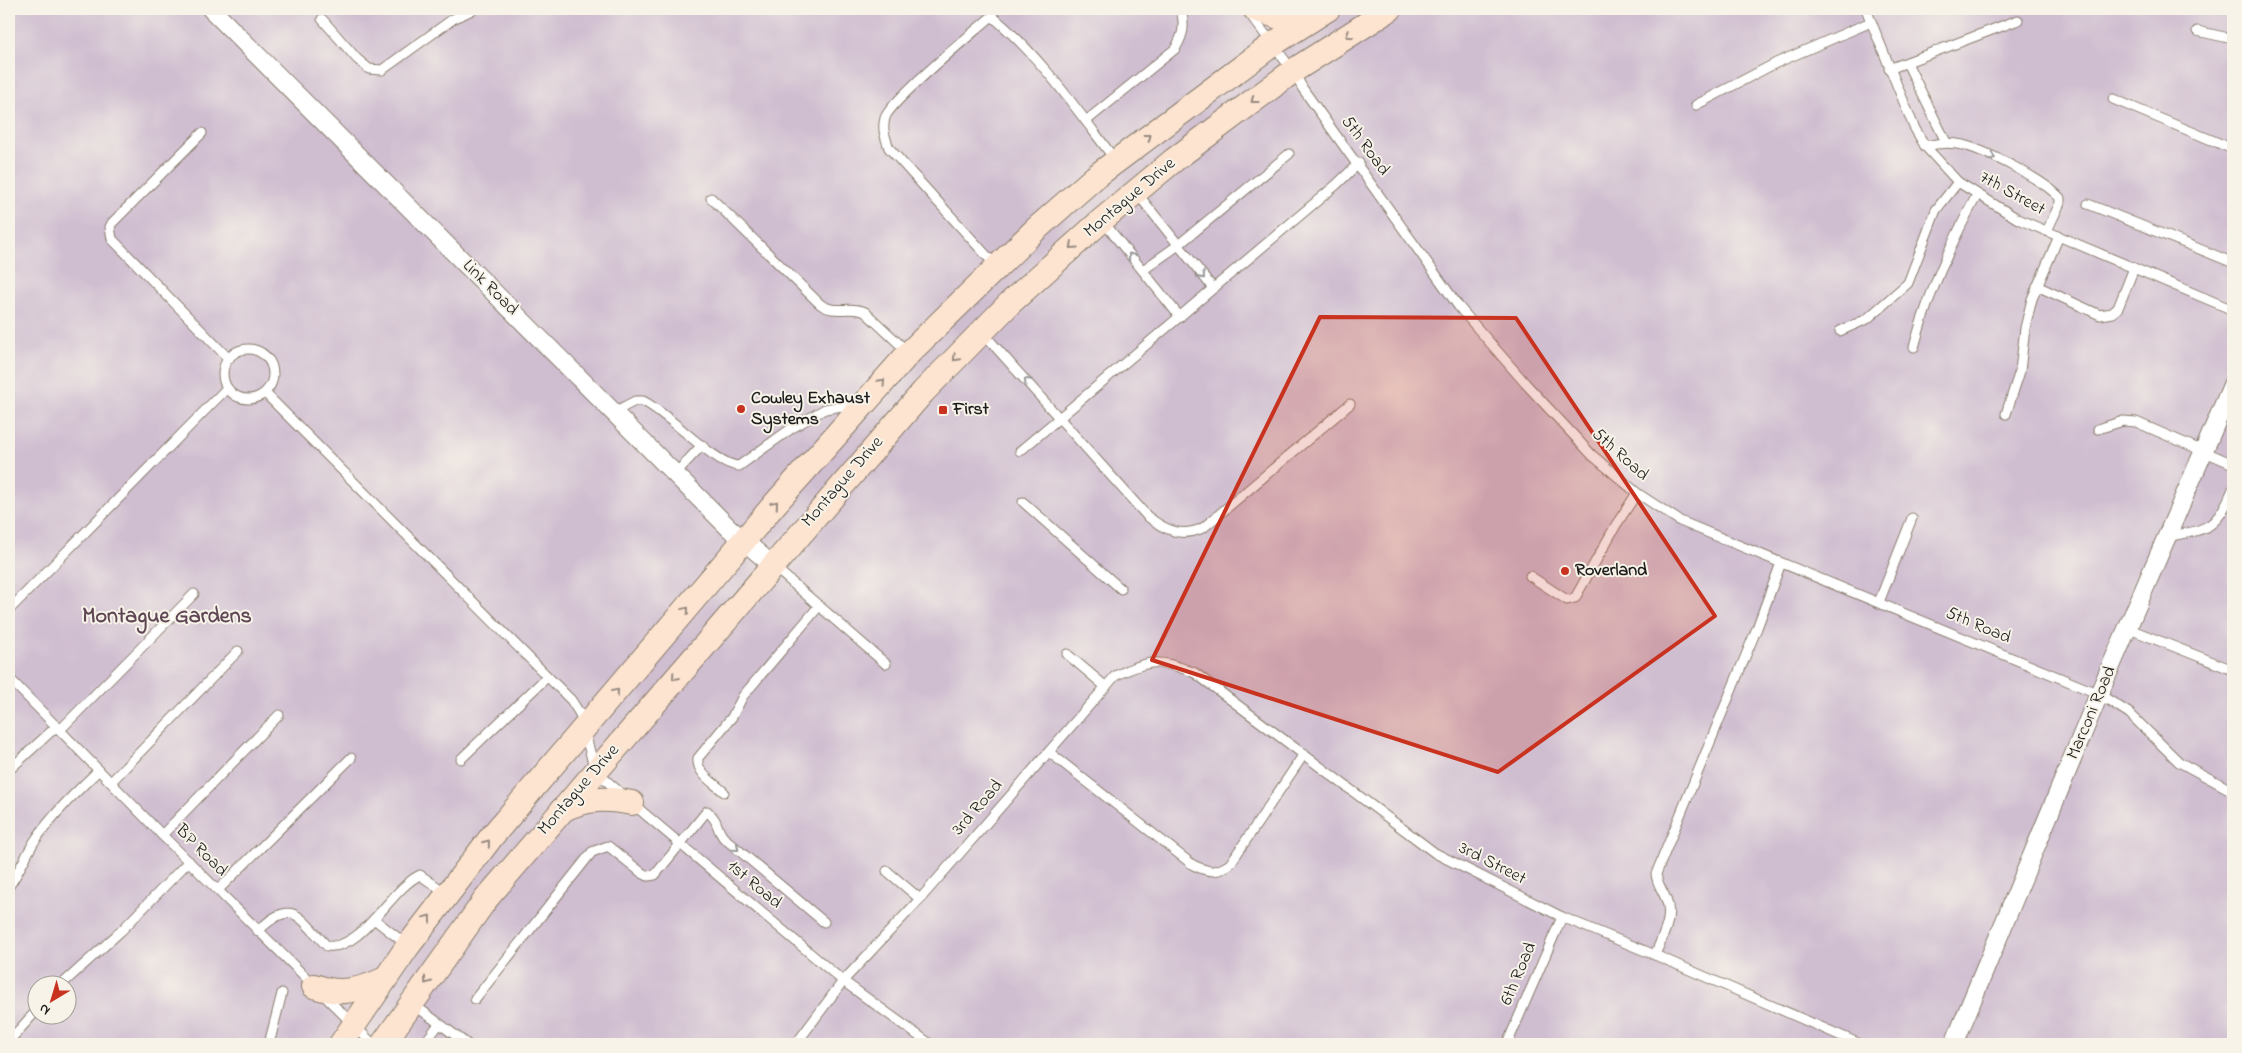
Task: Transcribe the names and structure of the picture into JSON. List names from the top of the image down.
{
  "streets": {
    "main road": ["Montague Drive"],
    "street": ["Link Road", "Marconi Road"],
    "lane": [
      "5th Road",
      "7th Street",
      "3rd Road",
      "BP Road",
      "3rd Street",
      "1st Road",
      "6th Road"
    ]
  },
  "crossings": [
    ["5th Road", "Montague Drive"],
    ["5th Road", "Marconi Road"],
    ["Montague Drive", "Link Road"],
    ["Montague Drive", "BP Road"],
    ["Montague Drive", "1st Road"],
    ["3rd Road", "3rd Street"],
    ["3rd Road", "1st Road"],
    ["3rd Street", "6th Road"]
  ],
  "districts": ["Montague Gardens"],
  "places": {
    "other": ["Cowley Exhaust Systems", "Roverland"],
    "transit": ["First"]
  },
  "north": "bottom left"
}
